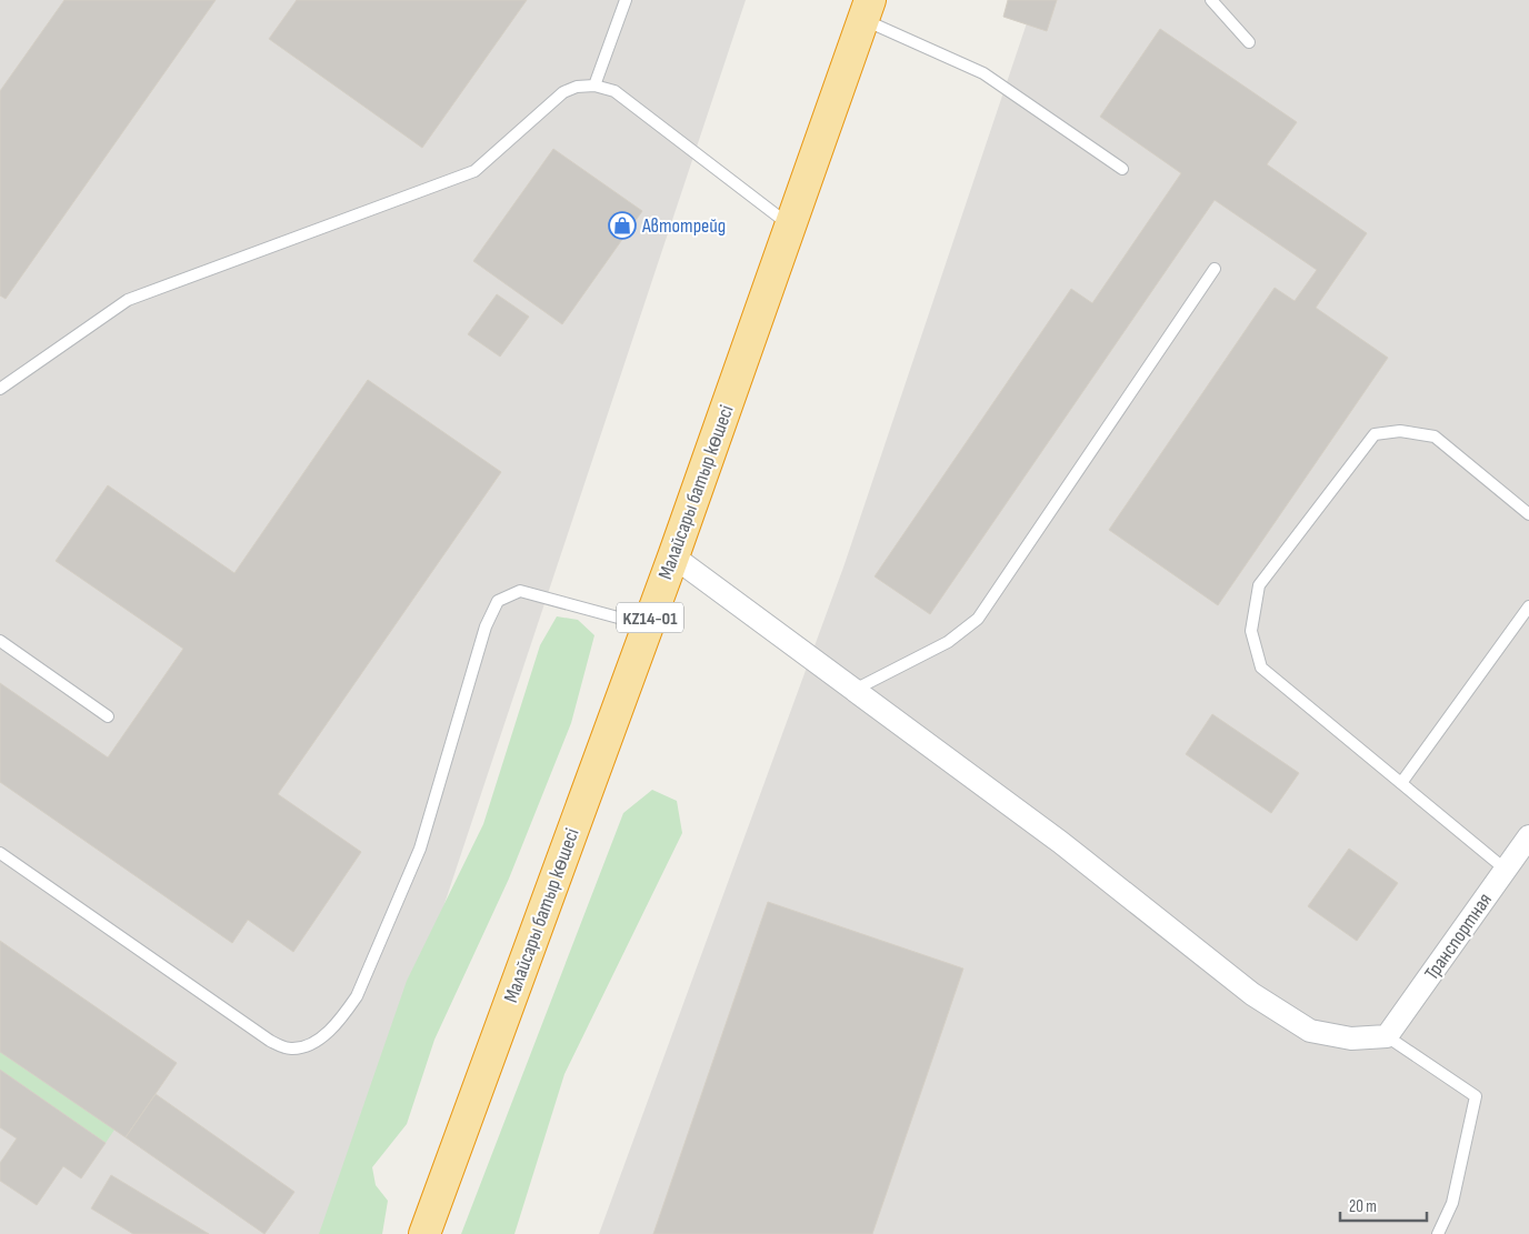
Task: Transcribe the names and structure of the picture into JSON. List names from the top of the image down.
{
  "streets": {
    "highway": ["Малайсары батыр көшесі", "KZ14-01"],
    "street": ["Транспортная"]
  },
  "places": {
    "shop": ["Автотрейд"]
  },
  "scale_bar": "20 m"
}
